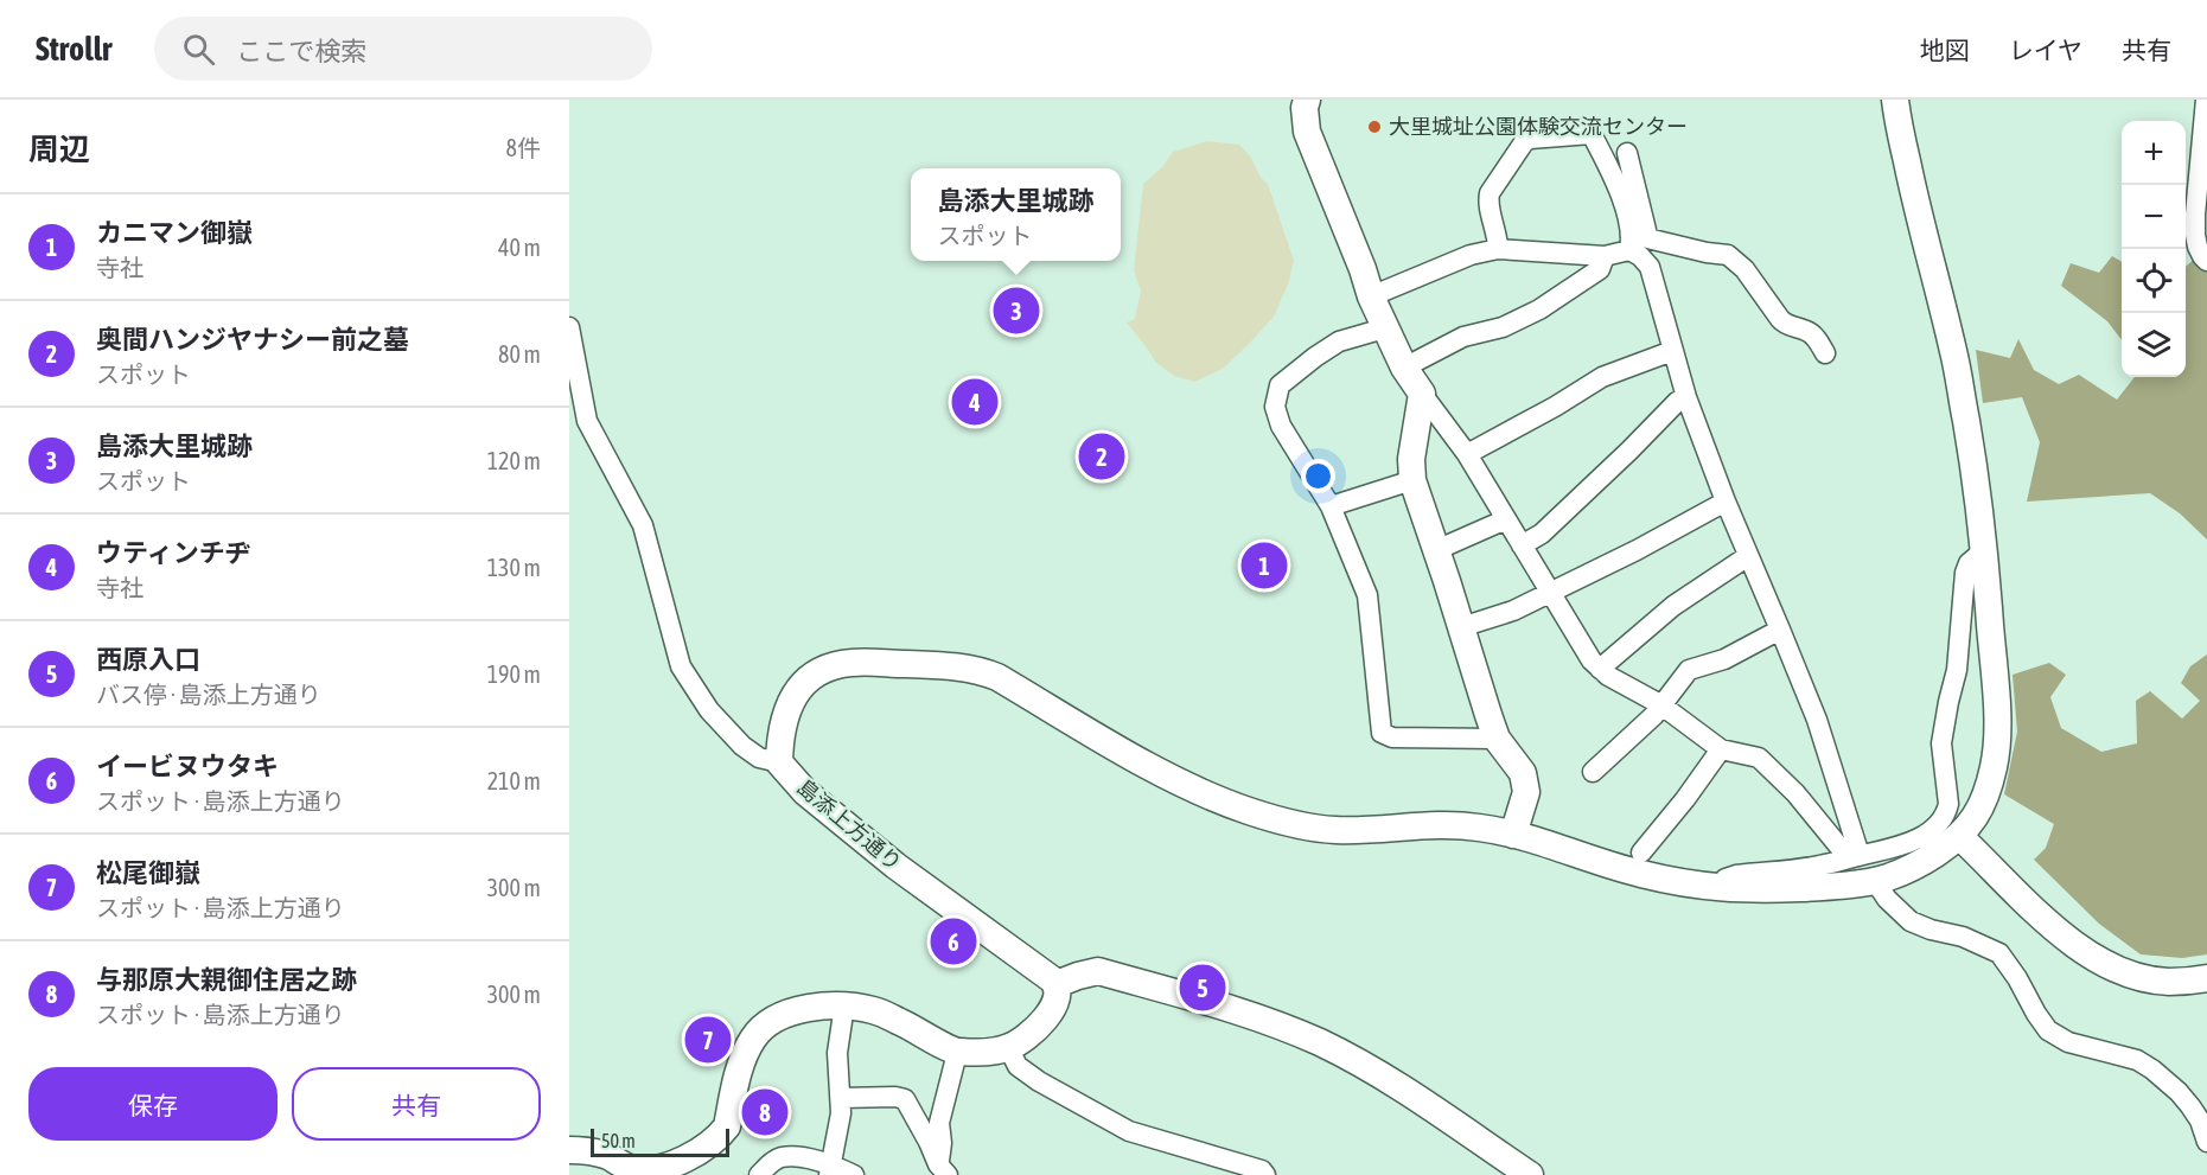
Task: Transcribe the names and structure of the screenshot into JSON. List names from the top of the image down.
{
  "streets": {
    "street": ["島添上方通り"]
  },
  "places": ["大里城址公園体験交流センター"],
  "scale_bar": "50 m",
  "page": {
    "header": "Strollr",
    "search": "ここで検索",
    "nav": ["地図", "レイヤ", "共有"],
    "heading": ["周辺", "8件"],
    "map_buttons": ["+", "−"],
    "popup": ["島添大里城跡", "スポット"],
    "list": [
      {
        "mark": "1",
        "name": "カニマン御嶽",
        "note": "寺社",
        "value": "40 m"
      },
      {
        "mark": "2",
        "name": "奥間ハンジヤナシー前之墓",
        "note": "スポット",
        "value": "80 m"
      },
      {
        "mark": "3",
        "name": "島添大里城跡",
        "note": "スポット",
        "value": "120 m"
      },
      {
        "mark": "4",
        "name": "ウティンチヂ",
        "note": "寺社",
        "value": "130 m"
      },
      {
        "mark": "5",
        "name": "西原入口",
        "note": "バス停 · 島添上方通り",
        "value": "190 m"
      },
      {
        "mark": "6",
        "name": "イービヌウタキ",
        "note": "スポット · 島添上方通り",
        "value": "210 m"
      },
      {
        "mark": "7",
        "name": "松尾御嶽",
        "note": "スポット · 島添上方通り",
        "value": "300 m"
      },
      {
        "mark": "8",
        "name": "与那原大親御住居之跡",
        "note": "スポット · 島添上方通り",
        "value": "300 m"
      }
    ],
    "pins": [
      "3",
      "4",
      "2",
      "1",
      "6",
      "5",
      "7",
      "8"
    ],
    "buttons": ["保存", "共有"],
    "scale": "50 m"
  }
}
